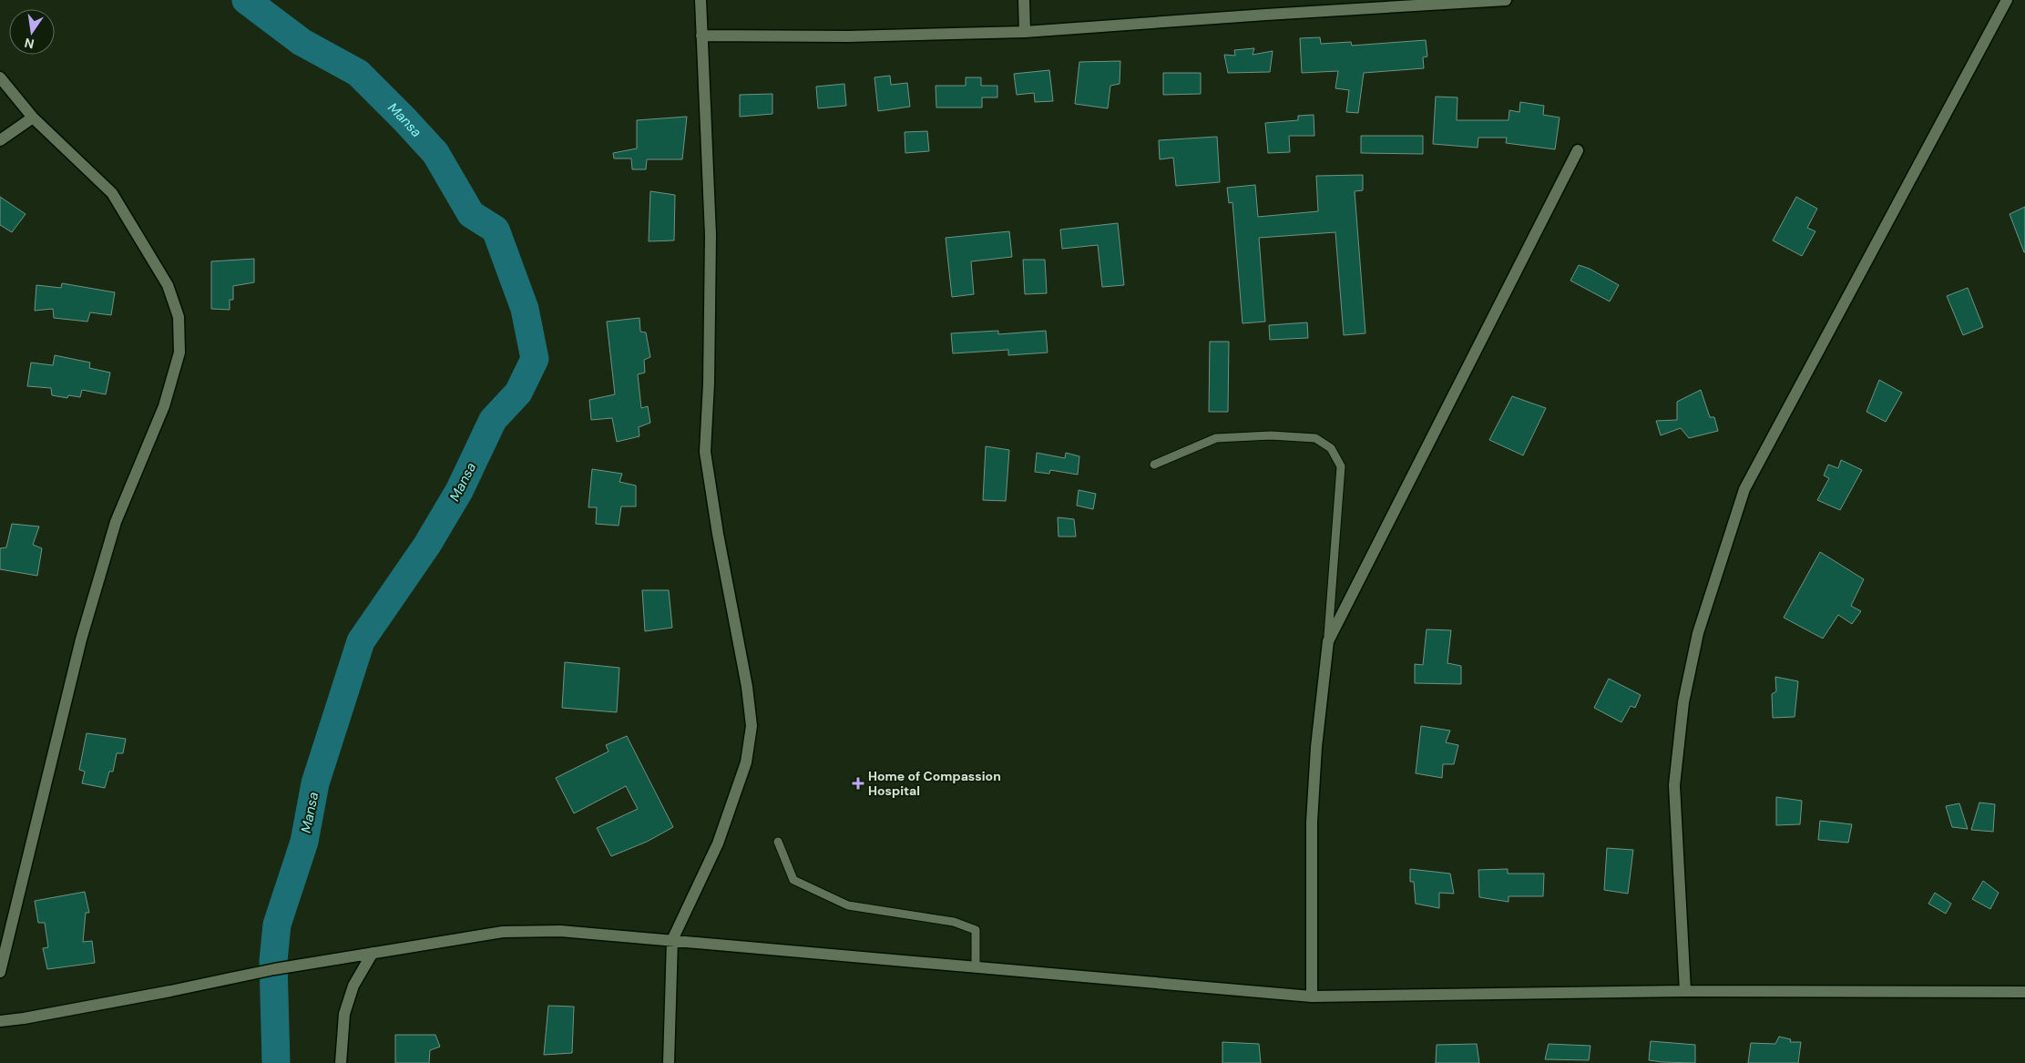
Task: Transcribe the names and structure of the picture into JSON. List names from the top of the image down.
{
  "water": ["Mansa"],
  "places": {
    "health": ["Home of Compassion Hospital"]
  },
  "north": "bottom"
}
